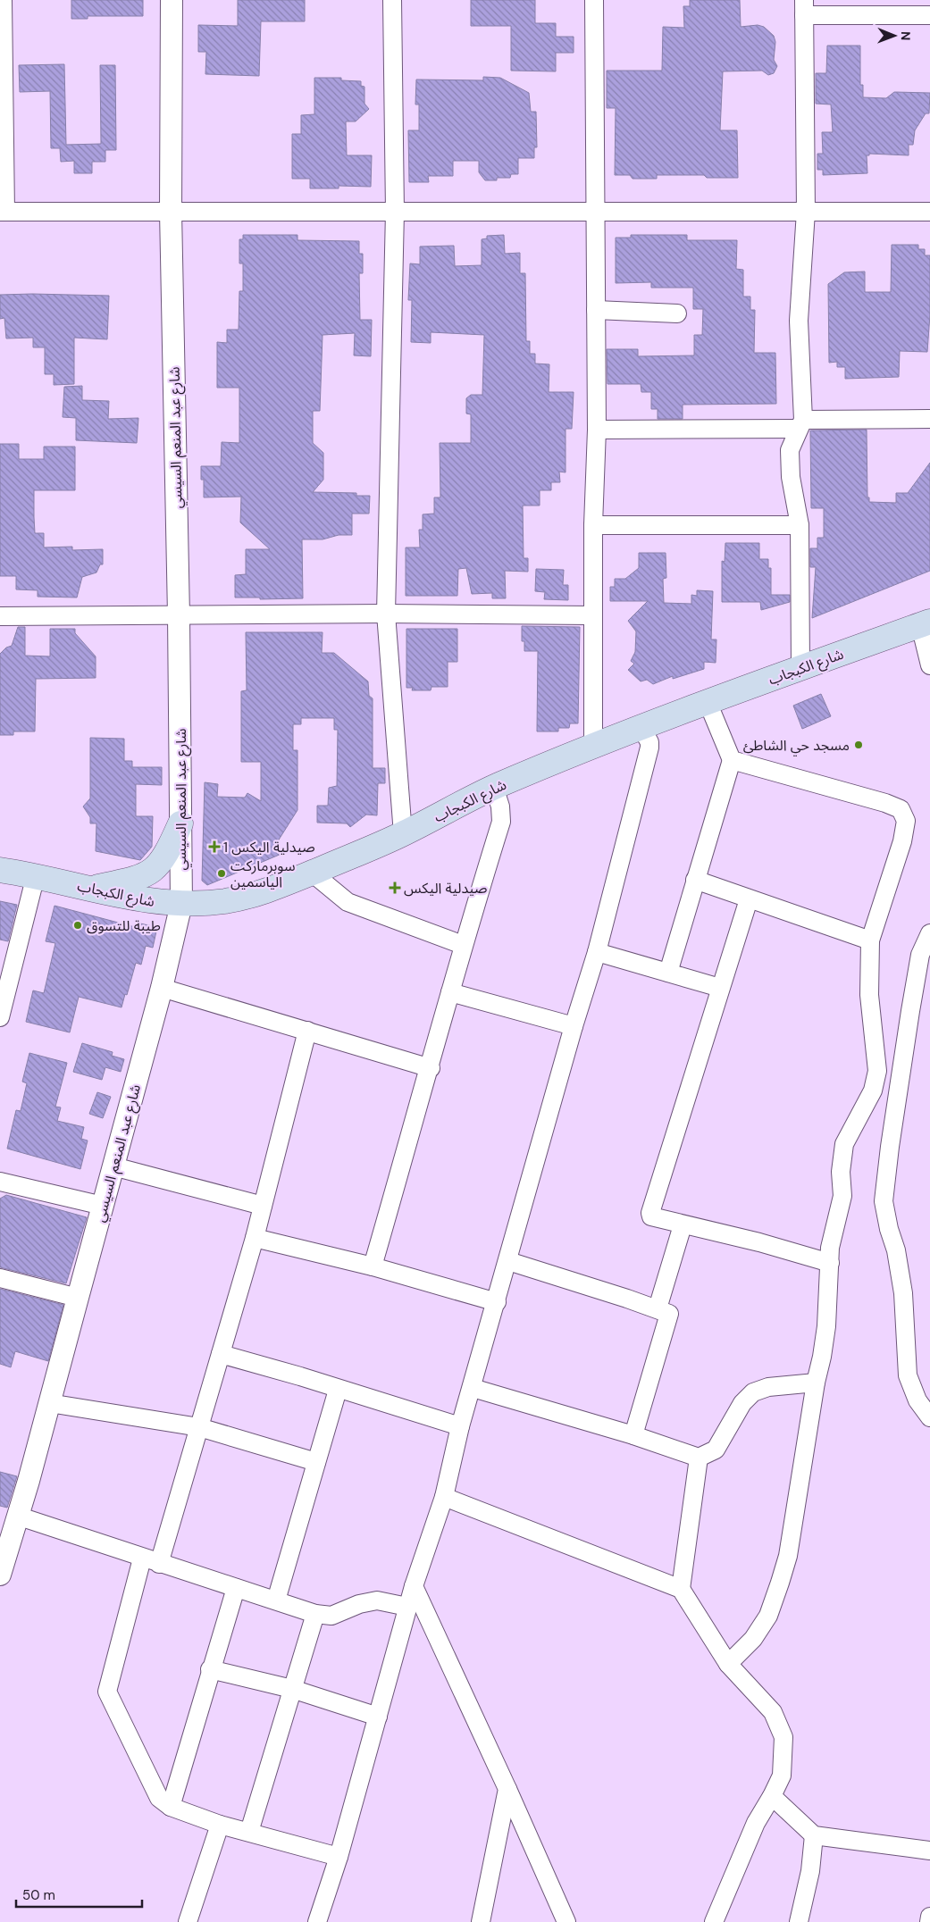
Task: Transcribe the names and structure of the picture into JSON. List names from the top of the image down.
{
  "streets": {
    "main road": ["شارع الكبجاب"],
    "street": ["شارع عبد المنعم السيسي"]
  },
  "crossings": [
    ["شارع عبد المنعم السيسي", "شارع الكبجاب"]
  ],
  "places": {
    "other": ["مسجد حي الشاطئ", "سوبرماركت الياسمين", "طيبة للتسوق"],
    "health": ["صيدلية اليكس 1", "صيدلية اليكس"]
  },
  "scale_bar": "50 m",
  "north": "right"
}
